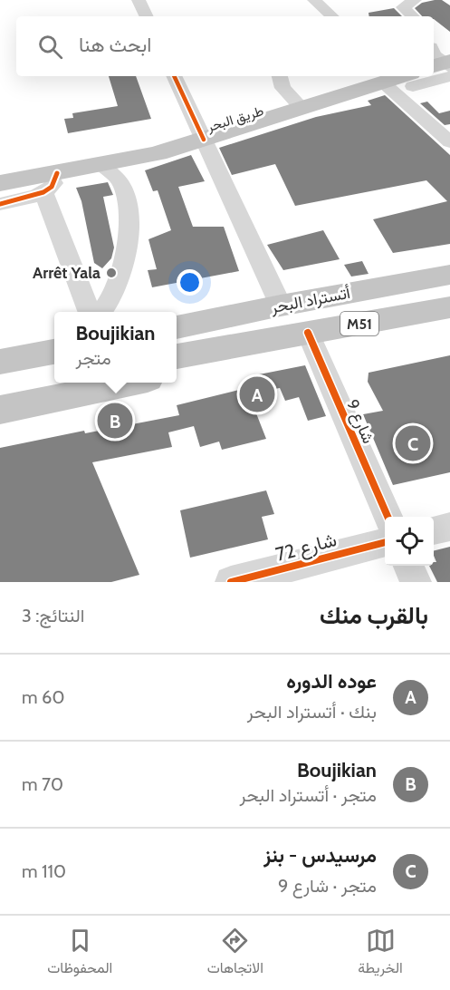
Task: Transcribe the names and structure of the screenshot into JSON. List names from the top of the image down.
{
  "streets": {
    "highway": ["طريق البحر", "أتستراد البحر", "M51"],
    "street": ["شارع 9", "شارع 72"]
  },
  "crossings": [
    ["أتستراد البحر", "شارع 9"]
  ],
  "places": ["Arrêt Yala"],
  "page": {
    "search": "ابحث هنا",
    "popup": ["Boujikian", "متجر"],
    "pins": ["A", "B", "C"],
    "heading": ["بالقرب منك", "النتائج: 3"],
    "list": [
      {
        "mark": "A",
        "name": "عوده الدوره",
        "note": "بنك · أتستراد البحر",
        "value": "60 m"
      },
      {
        "mark": "B",
        "name": "Boujikian",
        "note": "متجر · أتستراد البحر",
        "value": "70 m"
      },
      {
        "mark": "C",
        "name": "مرسيدس - بنز",
        "note": "متجر · شارع 9",
        "value": "110 m"
      }
    ],
    "nav": ["الخريطة", "الاتجاهات", "المحفوظات"]
  }
}
